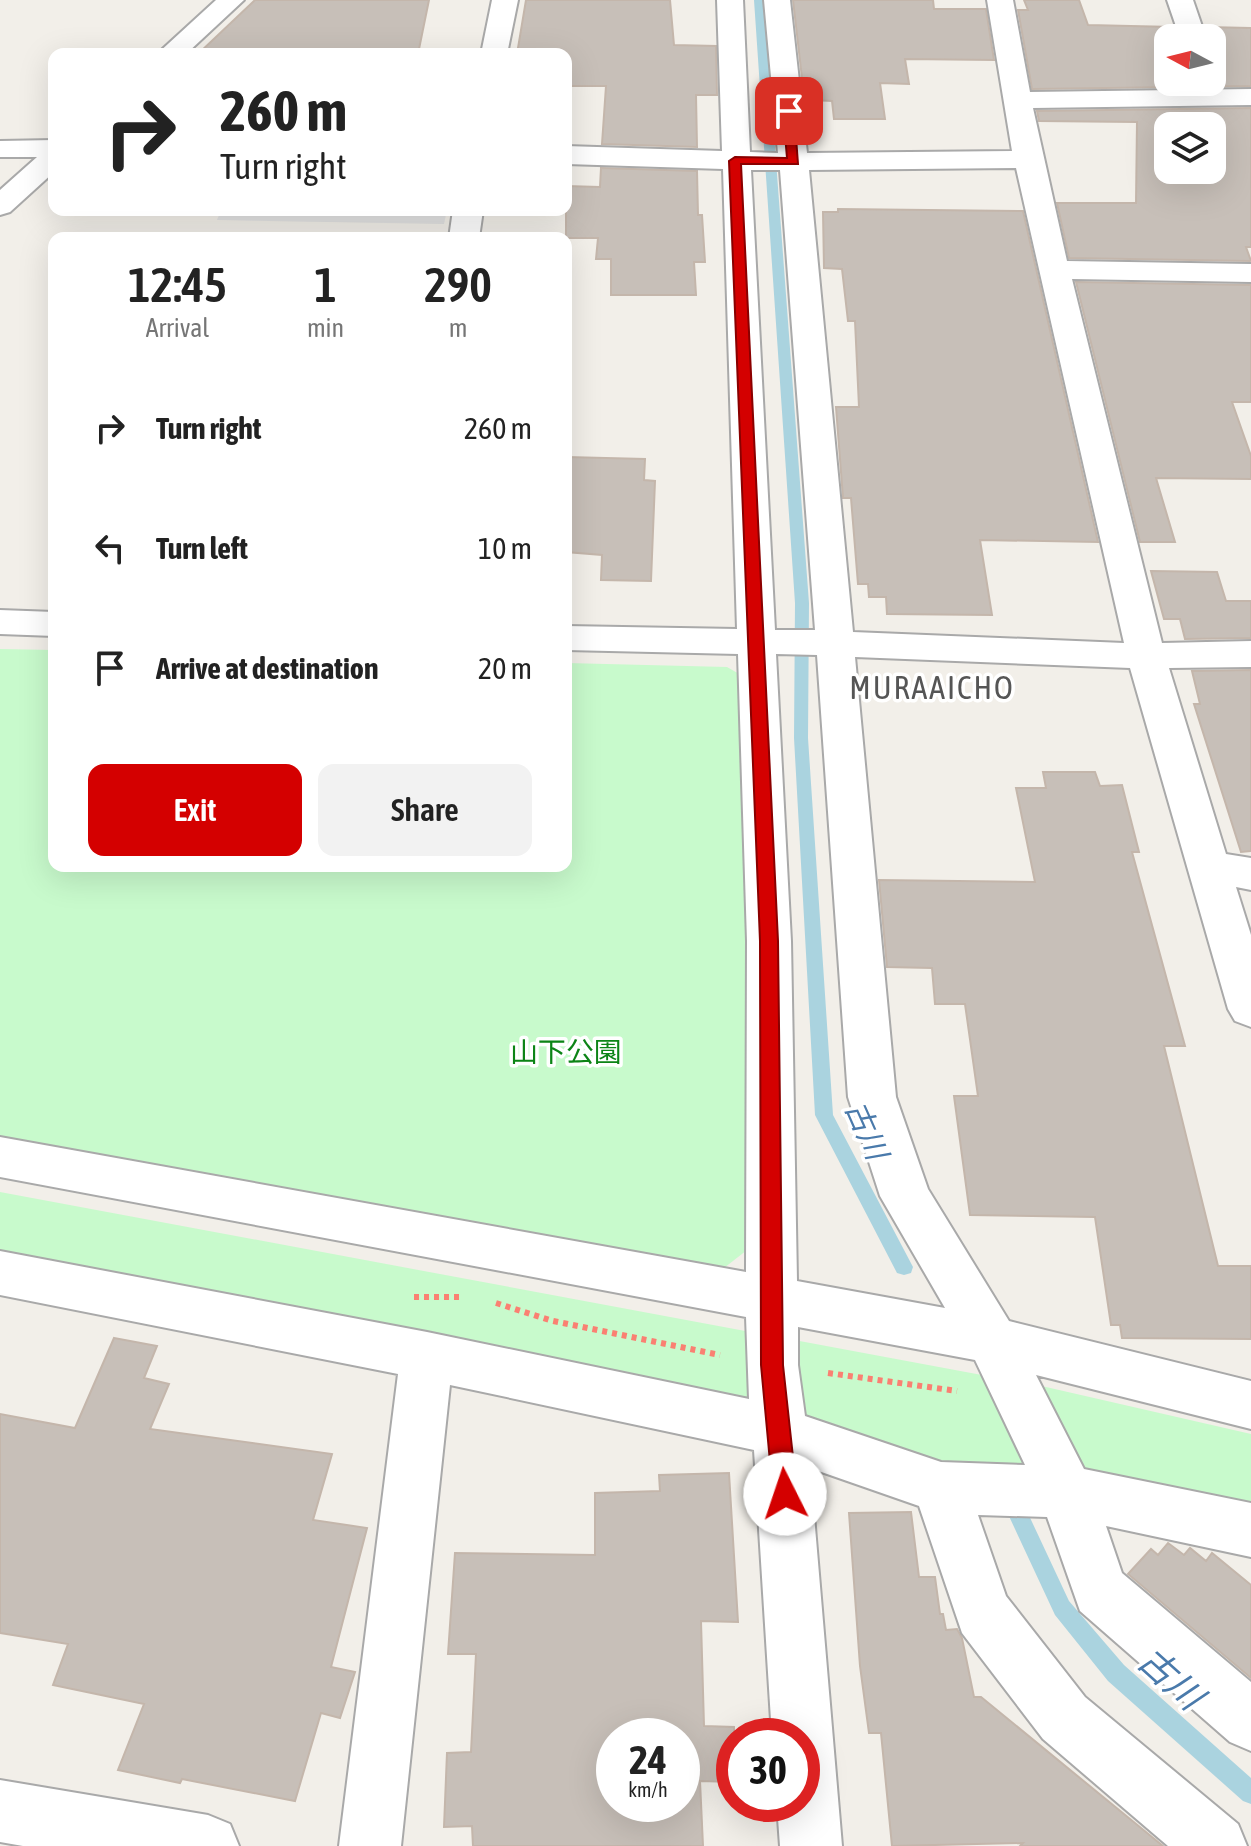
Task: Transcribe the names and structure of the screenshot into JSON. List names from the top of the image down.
{
  "districts": ["MURAAICHO"],
  "water": ["古川"],
  "parks": ["山下公園"],
  "north": "left",
  "page": {
    "turn": ["260 m", "Turn right"],
    "eta": [
      "12:45",
      "Arrival",
      "1",
      "min",
      "290",
      "m"
    ],
    "list": [
      {
        "name": "Turn right",
        "value": "260 m"
      },
      {
        "name": "Turn left",
        "value": "10 m"
      },
      {
        "name": "Arrive at destination",
        "value": "20 m"
      }
    ],
    "buttons": ["Exit", "Share"],
    "speed": "24 km/h",
    "limit": "30"
  }
}
